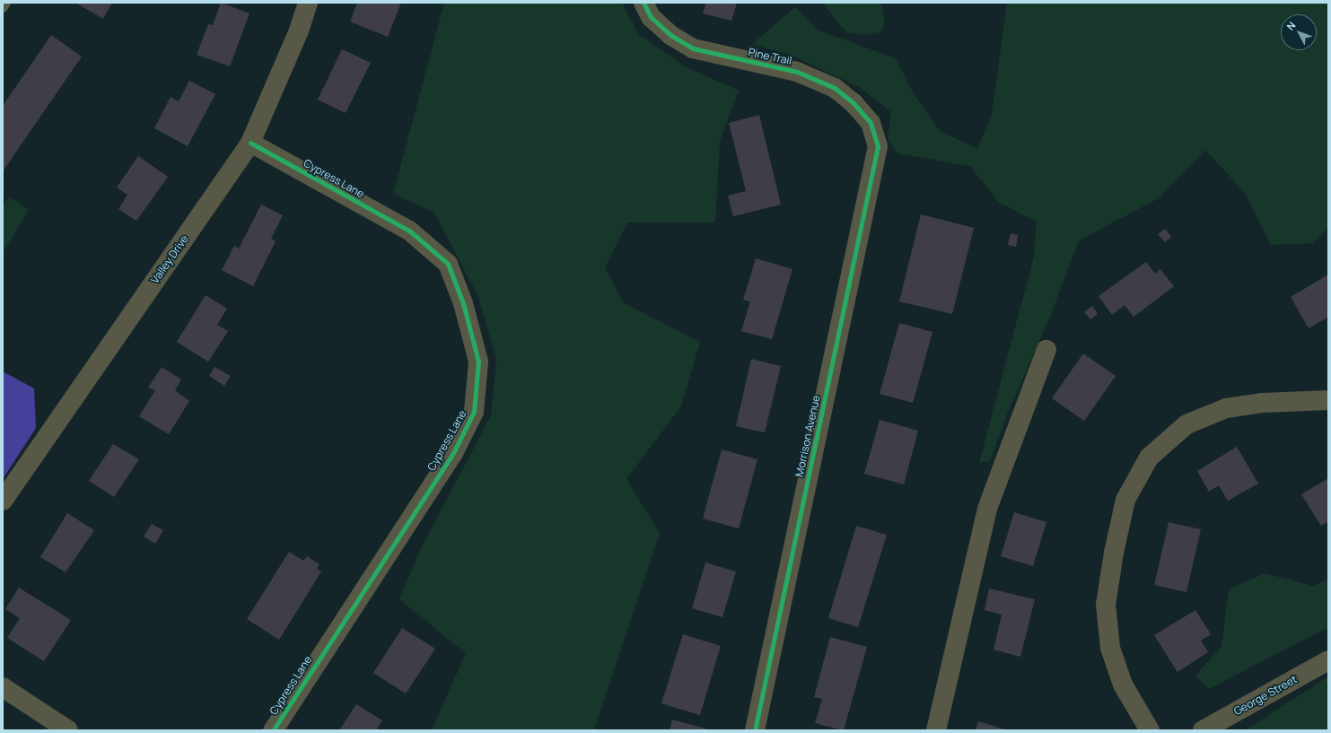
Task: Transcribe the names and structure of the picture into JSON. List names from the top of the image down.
{
  "streets": {
    "street": [
      "Pine Trail",
      "Cypress Lane",
      "Valley Drive",
      "Morrison Avenue",
      "George Street"
    ]
  },
  "crossings": [
    ["Pine Trail", "Morrison Avenue"],
    ["Cypress Lane", "Valley Drive"]
  ],
  "north": "top left"
}
